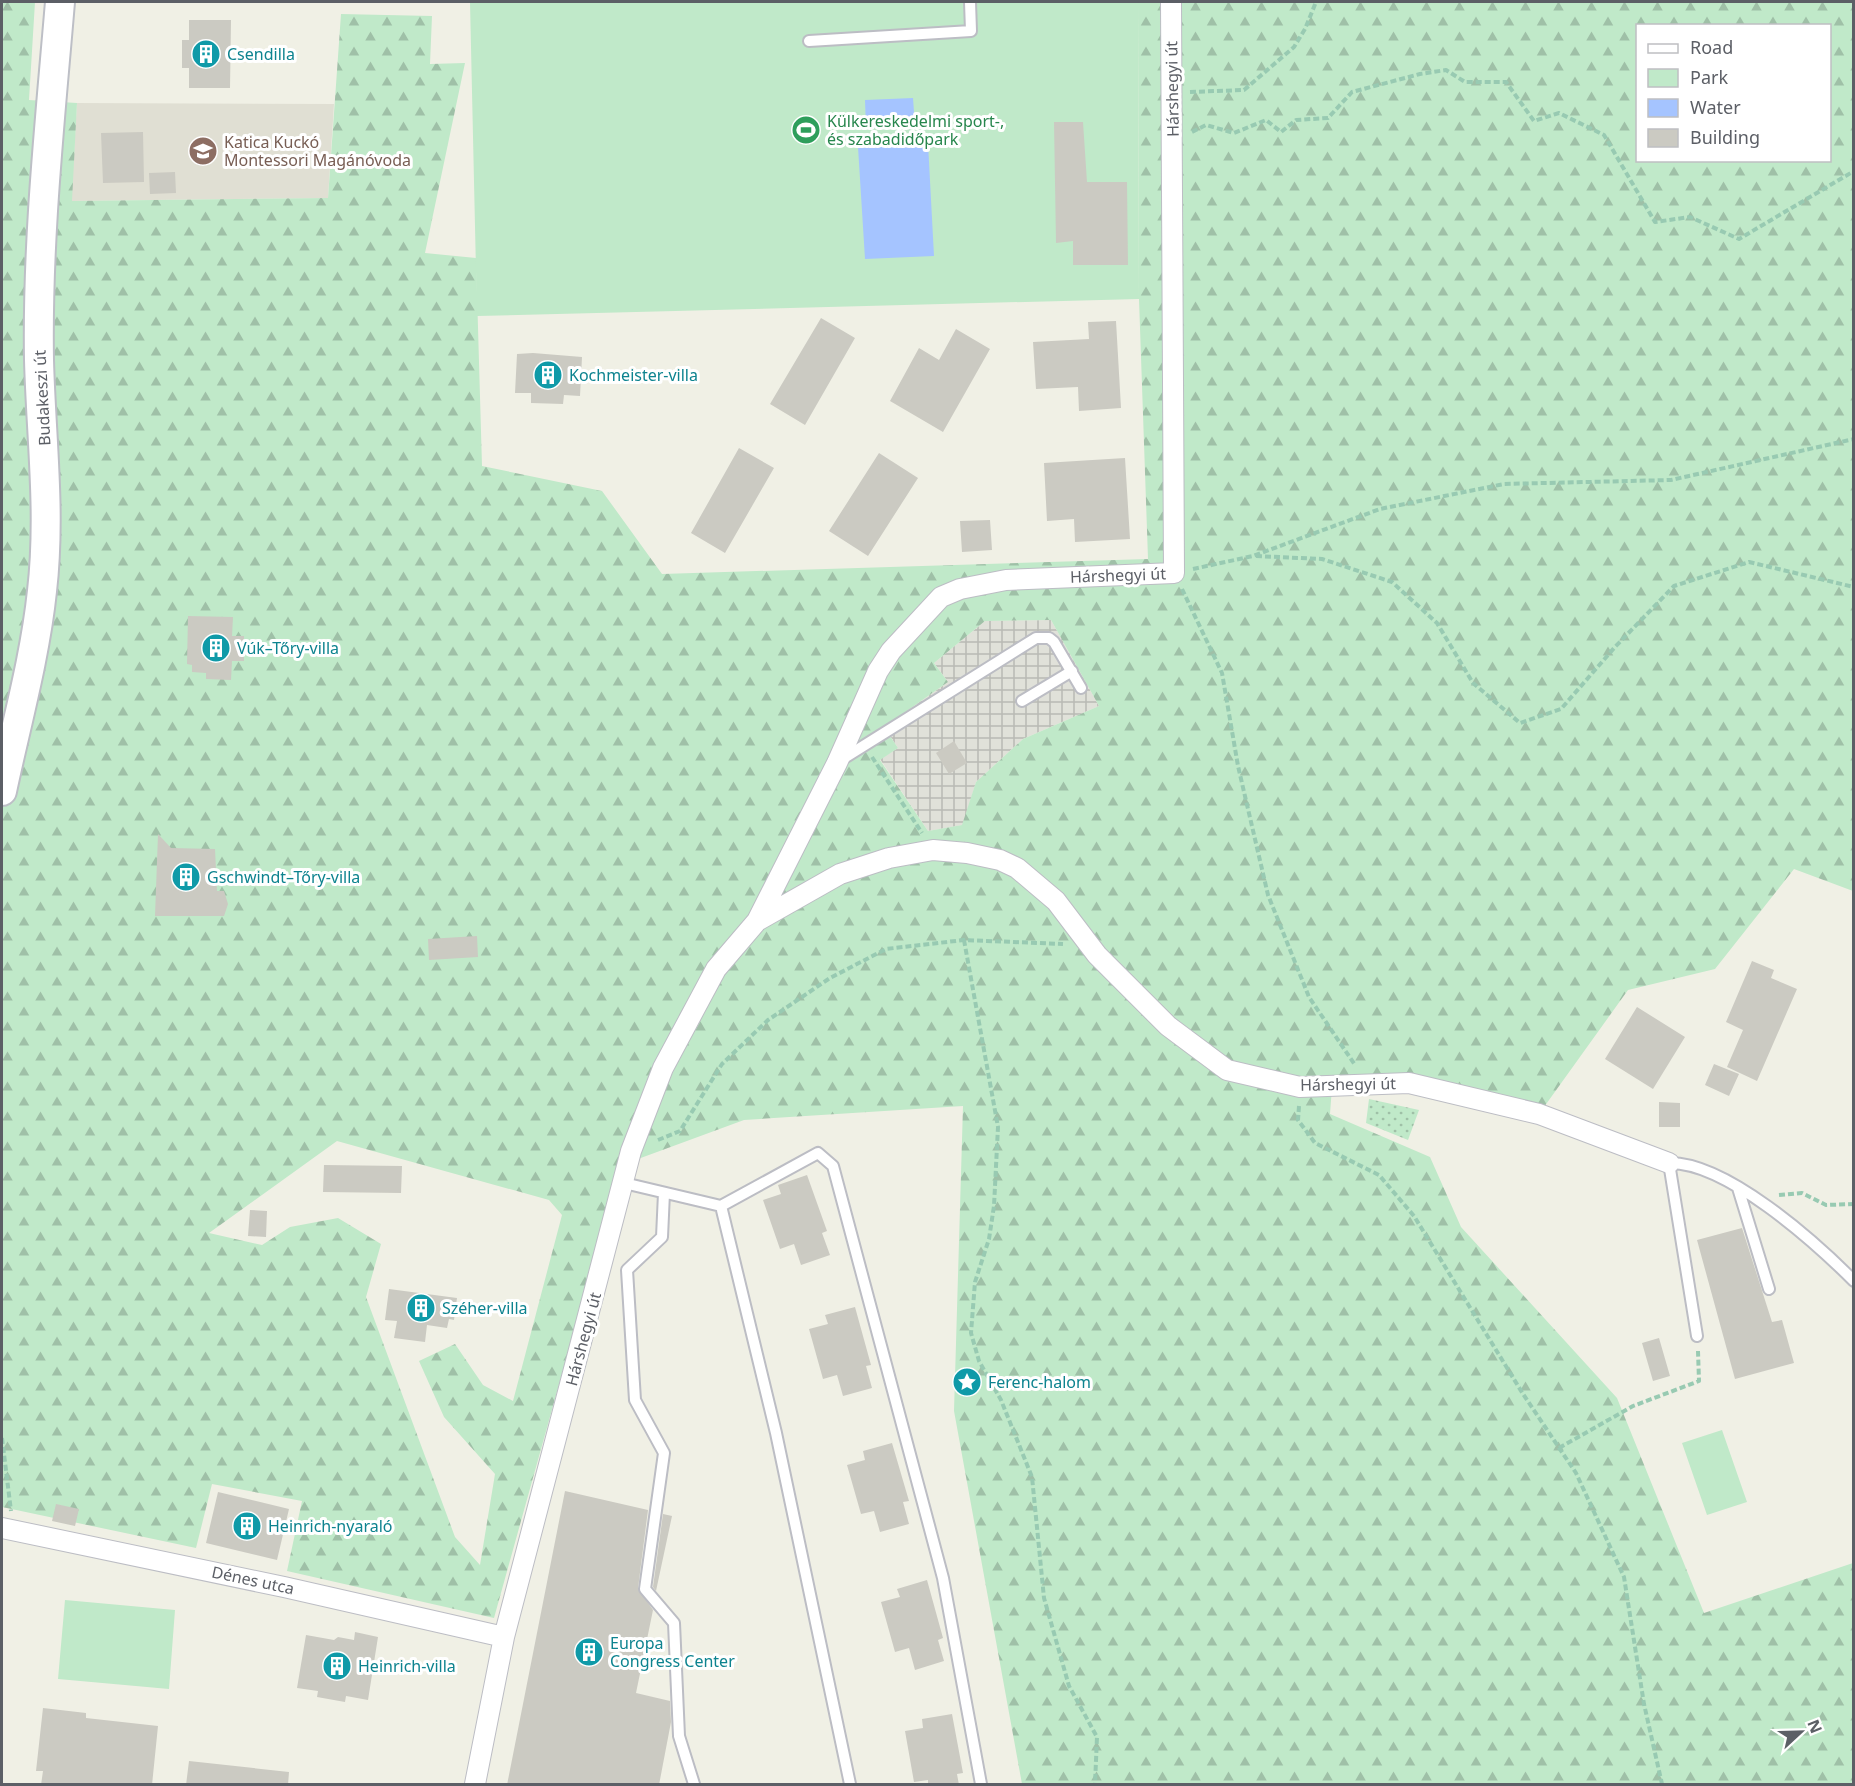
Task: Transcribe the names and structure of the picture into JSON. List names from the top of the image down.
{
  "streets": {
    "main road": ["Budakeszi út"],
    "street": ["Hárshegyi út", "Dénes utca"]
  },
  "crossings": [
    ["Hárshegyi út", "Dénes utca"]
  ],
  "places": {
    "building": [
      "Csendilla",
      "Kochmeister-villa",
      "Vúk–Tőry-villa",
      "Gschwindt–Tőry-villa",
      "Széher-villa",
      "Heinrich-nyaraló",
      "Europa Congress Center",
      "Heinrich-villa"
    ],
    "sports": ["Külkereskedelmi sport-, és szabadidőpark"],
    "school or university": ["Katica Kuckó Montessori Magánóvoda"],
    "place": ["Ferenc-halom"]
  },
  "legend": [
    "Road",
    "Park",
    "Water",
    "Building"
  ],
  "north": "right"
}
